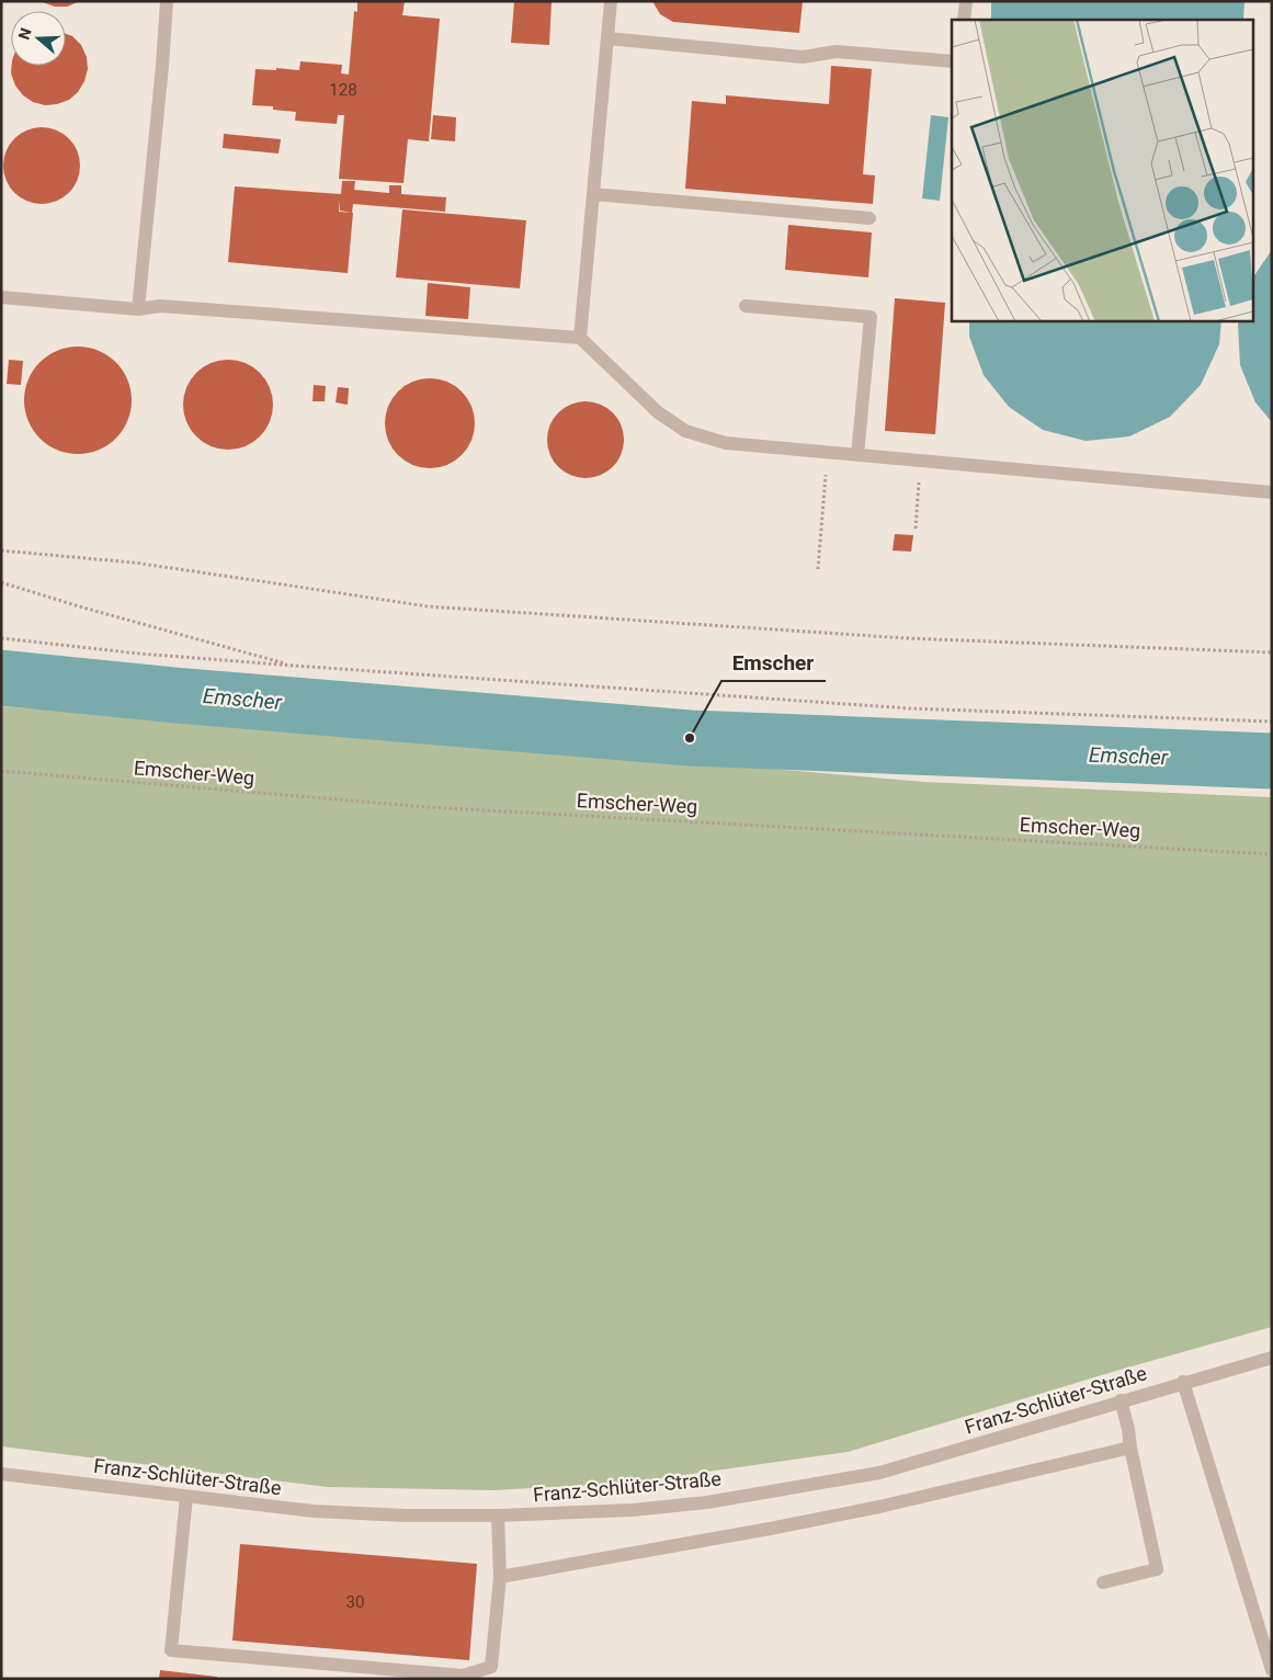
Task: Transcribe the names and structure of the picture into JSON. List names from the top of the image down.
{
  "streets": {
    "street": ["Franz-Schlüter-Straße"],
    "path": ["Emscher-Weg"]
  },
  "water": ["Emscher"],
  "places": ["Emscher"],
  "house_numbers": ["128", "30"],
  "north": "left"
}
